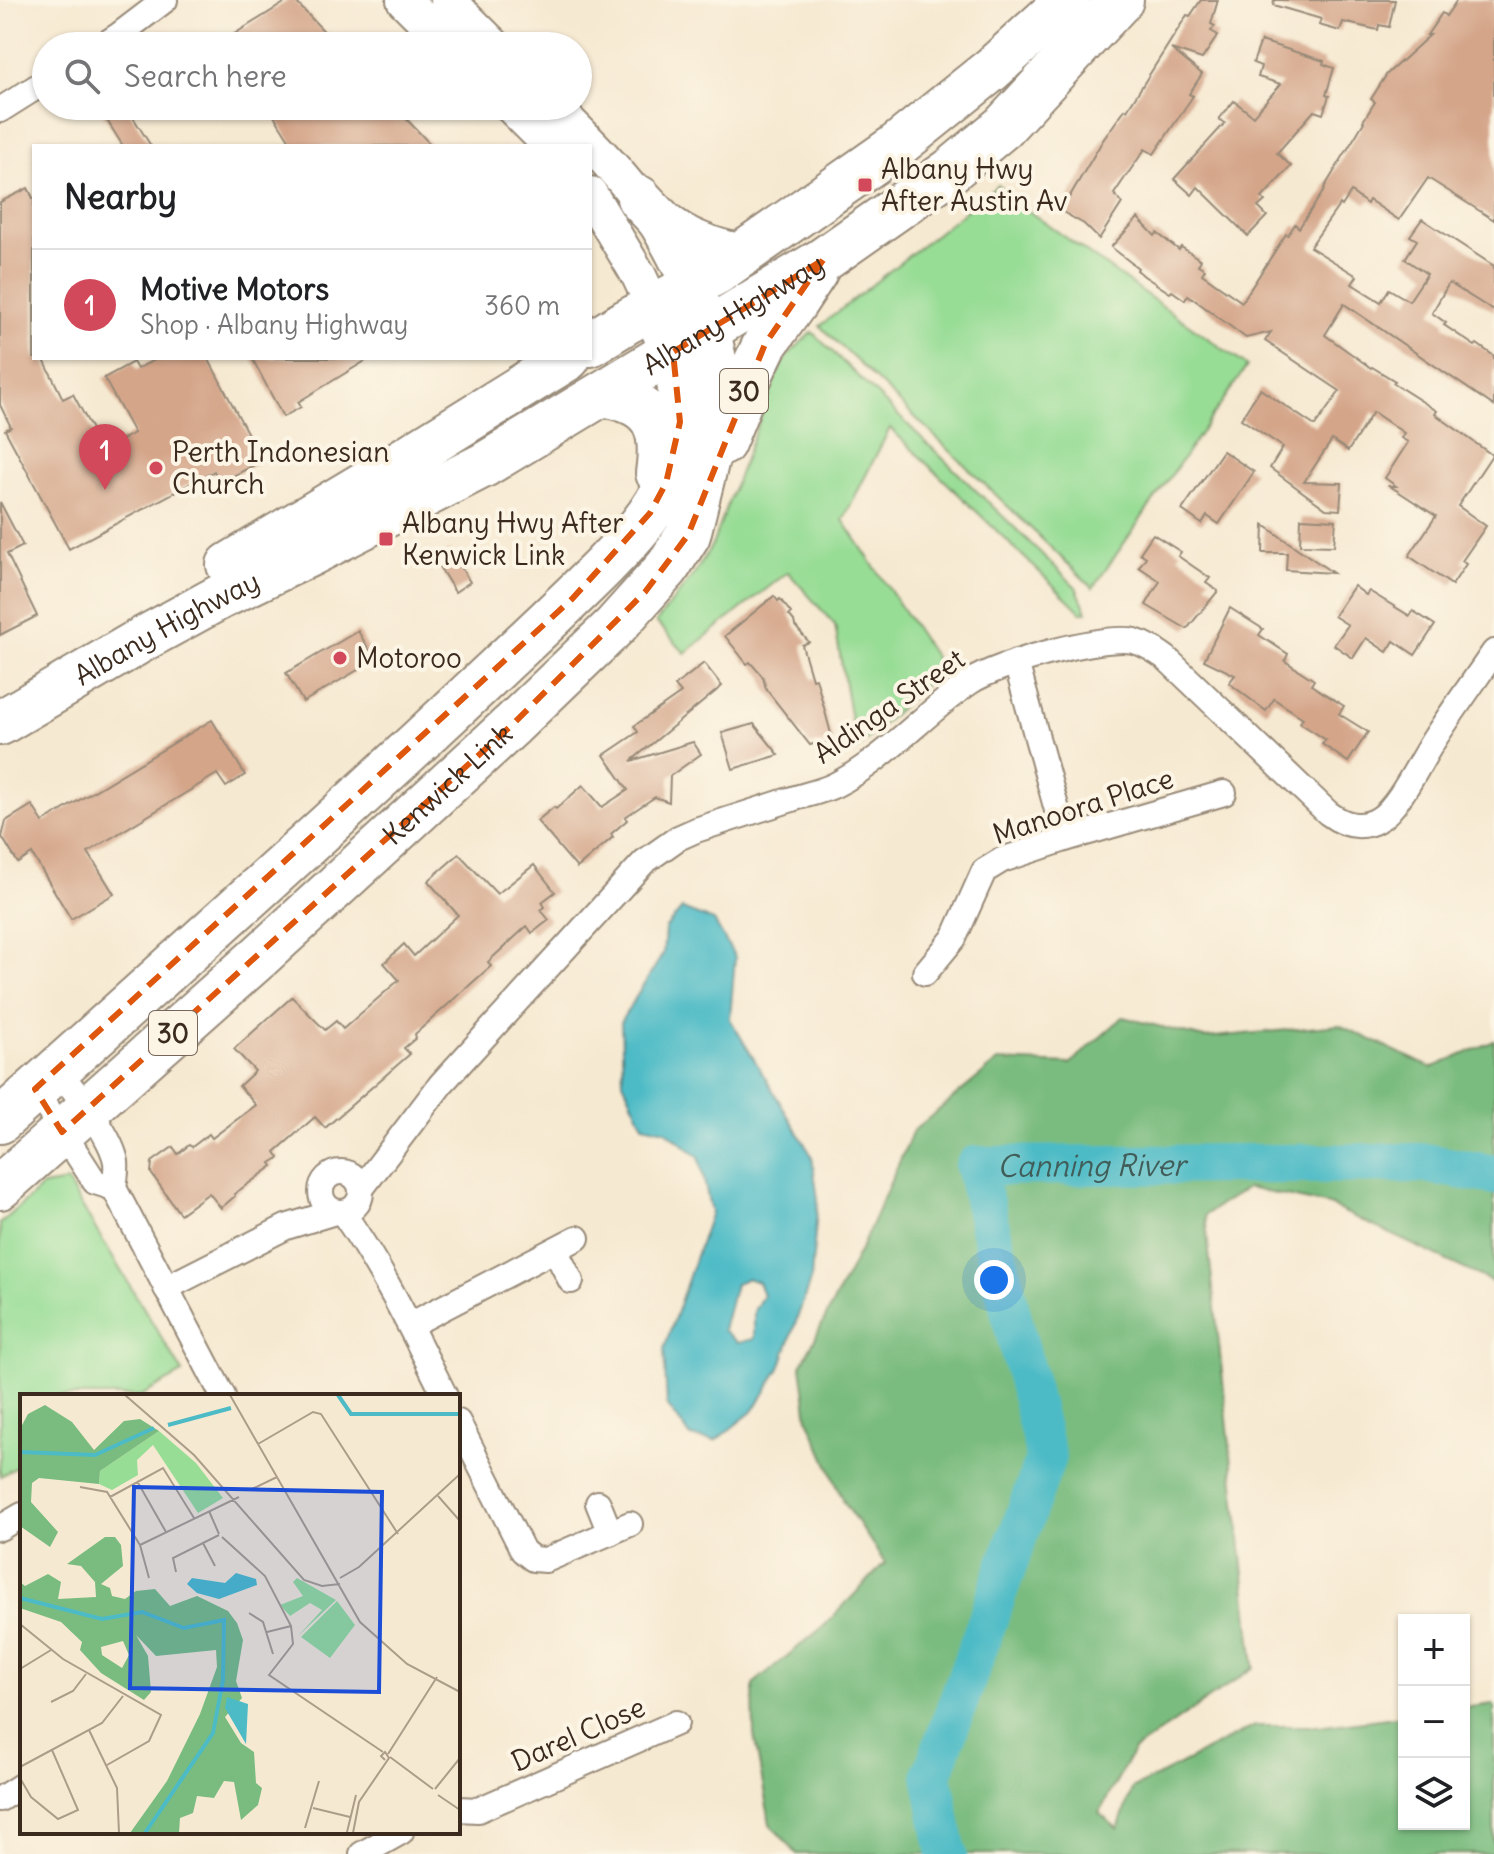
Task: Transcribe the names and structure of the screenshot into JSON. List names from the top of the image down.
{
  "streets": {
    "highway": ["Albany Highway", "30", "Kenwick Link"],
    "street": ["Aldinga Street", "Manoora Place", "Darel Close"]
  },
  "crossings": [
    ["Albany Highway", "30"],
    ["Albany Highway", "Kenwick Link"],
    ["30", "Kenwick Link"]
  ],
  "water": ["Canning River"],
  "places": {
    "transit": ["Albany Hwy After Austin Av", "Albany Hwy After Kenwick Link"],
    "other": ["Perth Indonesian Church", "Motoroo"]
  },
  "page": {
    "search": "Search here",
    "heading": "Nearby",
    "list": [
      {
        "mark": "1",
        "name": "Motive Motors",
        "note": "Shop · Albany Highway",
        "value": "360 m"
      }
    ],
    "pins": "1",
    "map_buttons": ["+", "−"]
  }
}
